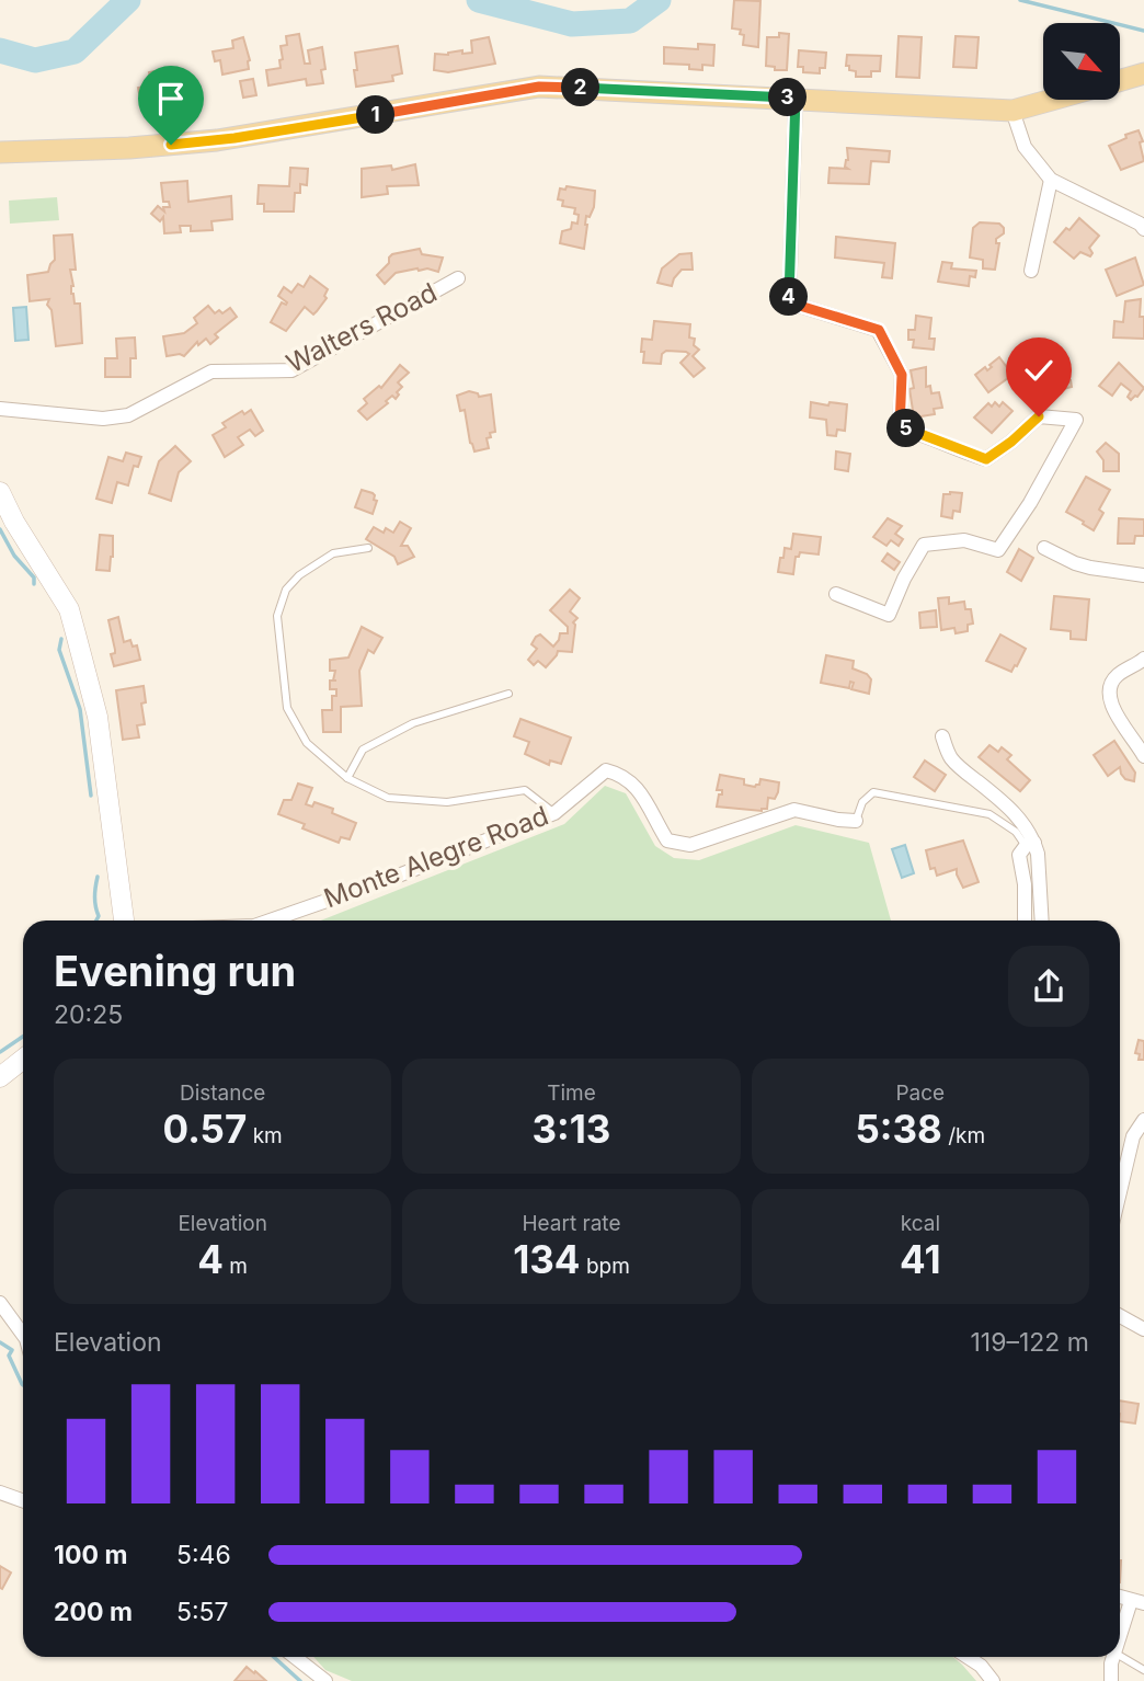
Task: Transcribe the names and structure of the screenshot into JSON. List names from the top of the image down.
{
  "streets": {
    "street": ["Walters Road", "Monte Alegre Road"]
  },
  "north": "bottom right",
  "page": {
    "pins": [
      "2",
      "3",
      "1",
      "4",
      "5"
    ],
    "heading": ["Evening run", "20:25"],
    "stats": [
      ["Distance", "0.57 km"],
      ["Time", "3:13"],
      ["Pace", "5:38 /km"],
      ["Elevation", "4 m"],
      ["Heart rate", "134 bpm"],
      ["kcal", "41"]
    ],
    "chart": ["Elevation", "119–122 m"],
    "list": [
      {
        "name": "100 m",
        "note": "5:46"
      },
      {
        "name": "200 m",
        "note": "5:57"
      }
    ]
  }
}
